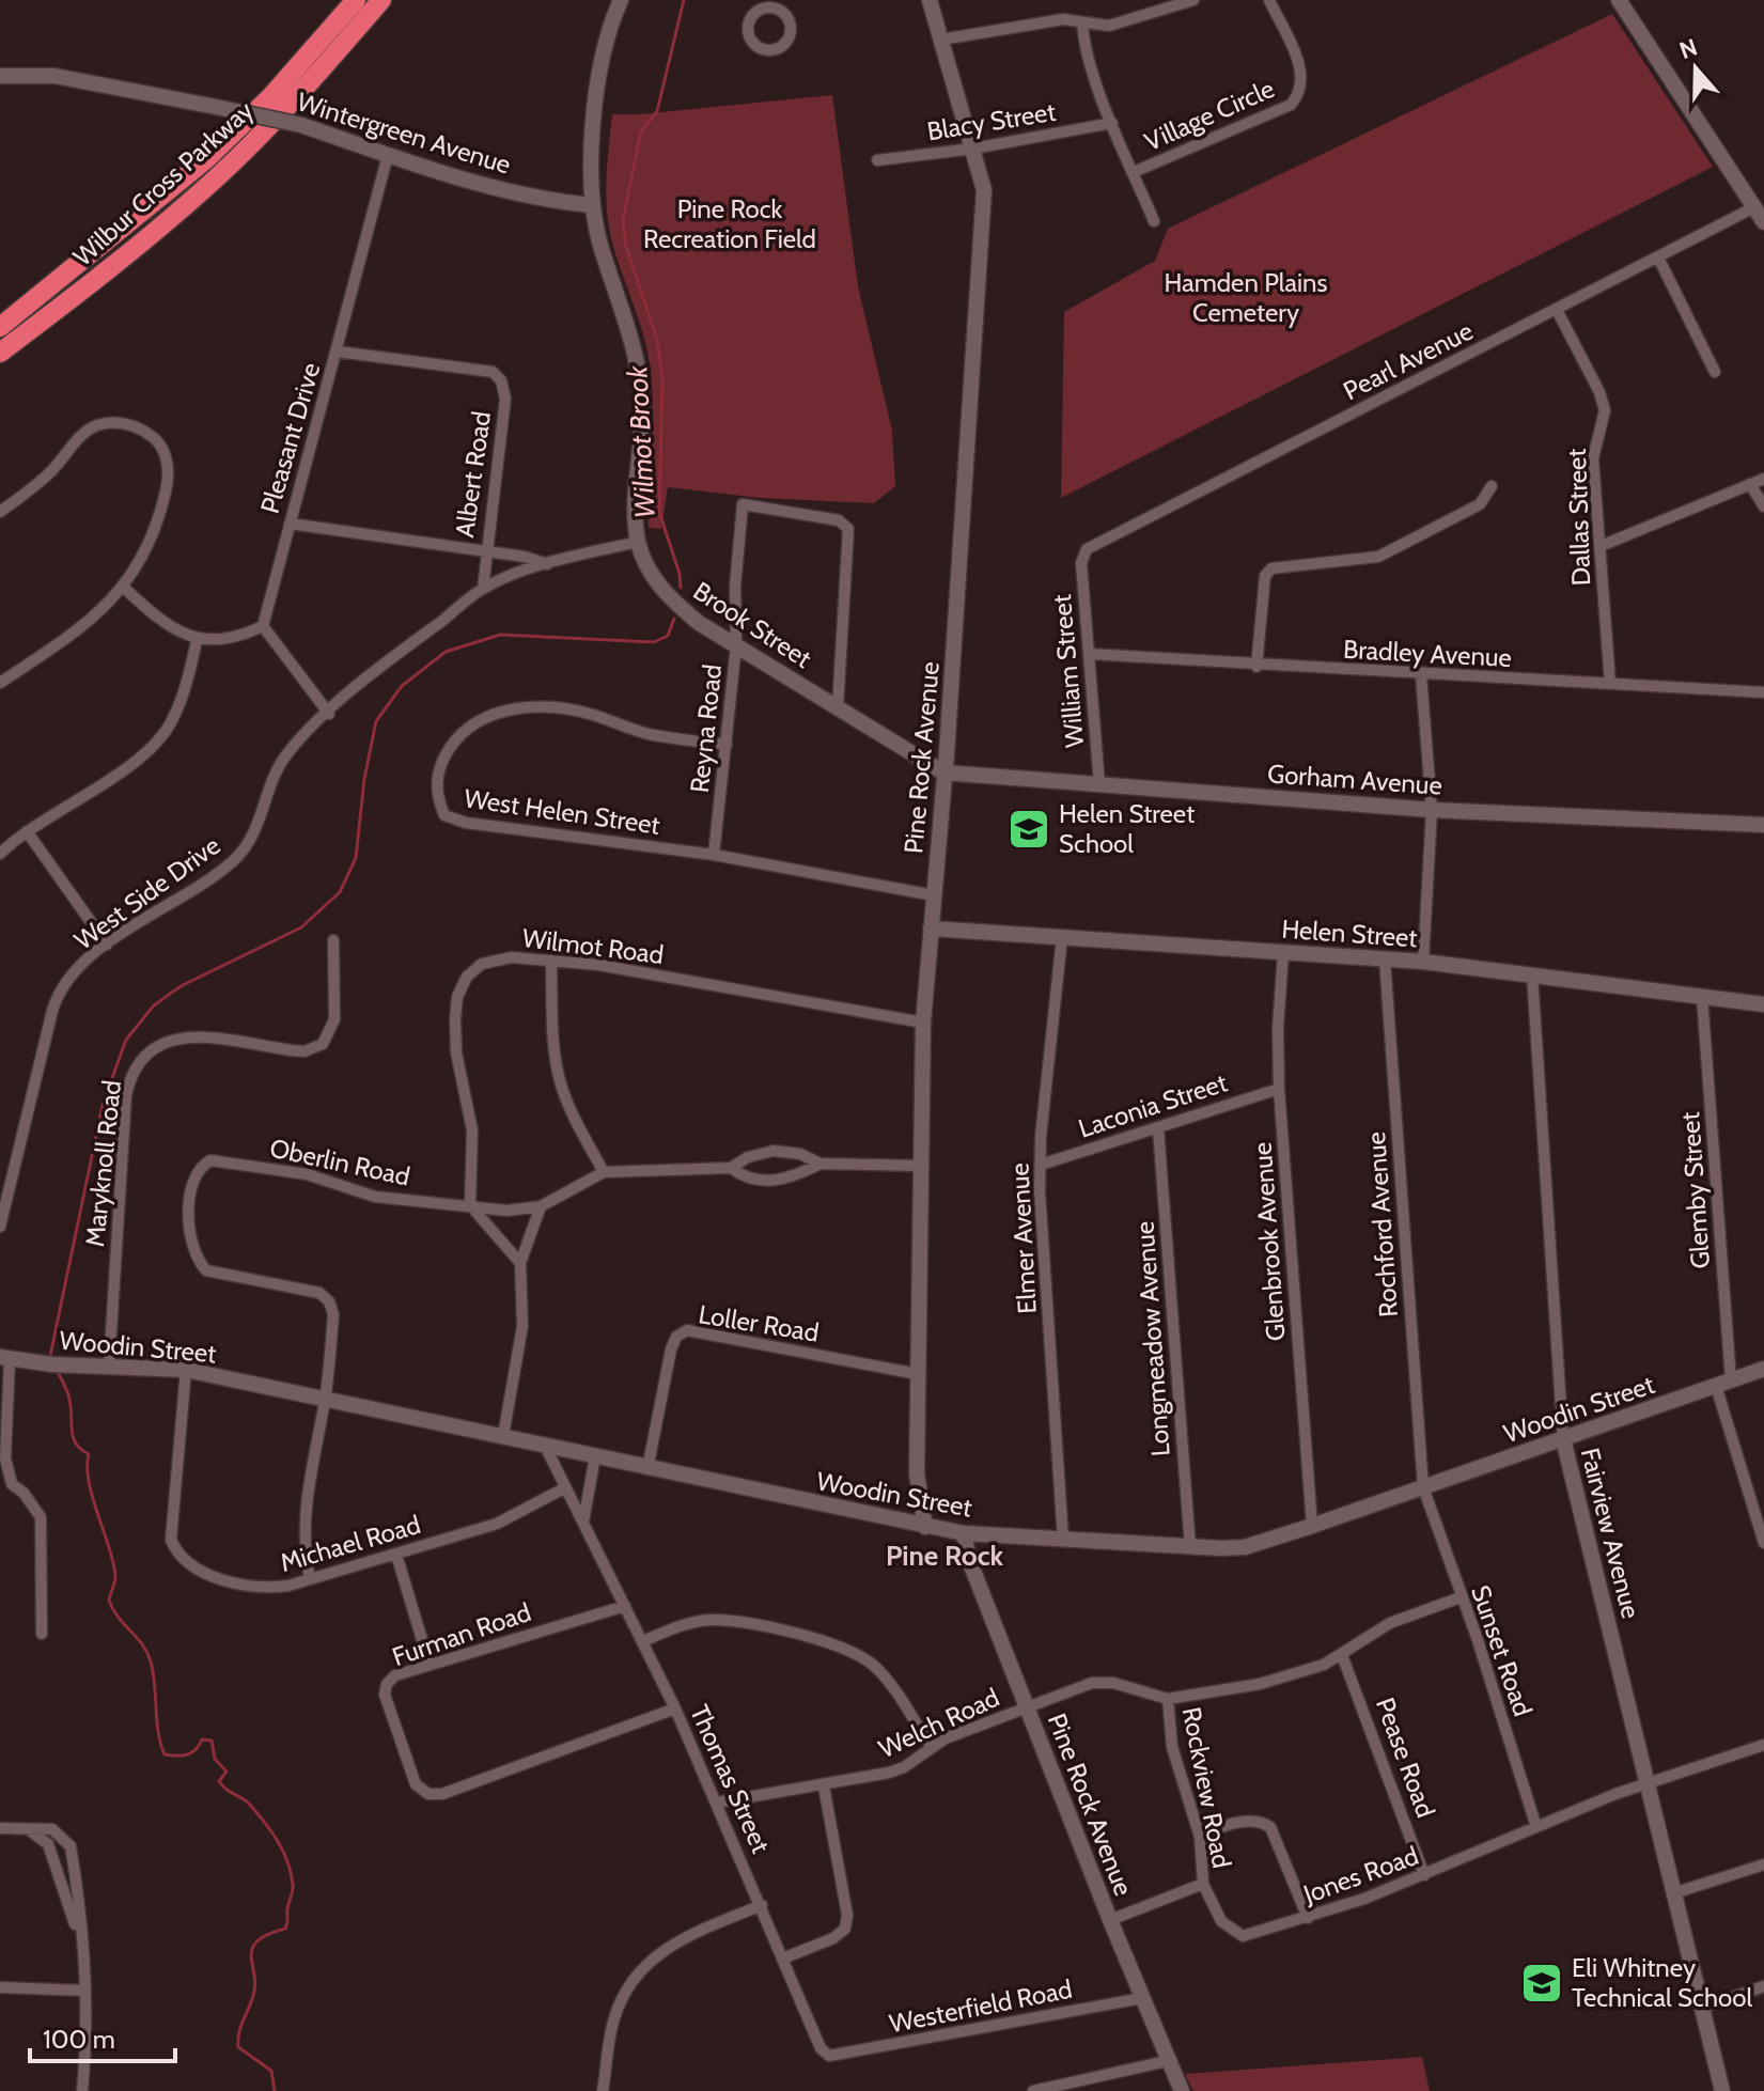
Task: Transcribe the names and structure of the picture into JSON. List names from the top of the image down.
{
  "streets": {
    "highway": ["Wilbur Cross Parkway"],
    "main road": [
      "Wintergreen Avenue",
      "Brook Street",
      "Pine Rock Avenue",
      "Gorham Avenue",
      "Helen Street",
      "Woodin Street",
      "Fairview Avenue"
    ],
    "street": [
      "Village Circle",
      "Blacy Street",
      "Pearl Avenue",
      "Pleasant Drive",
      "Albert Road",
      "Dallas Street",
      "Bradley Avenue",
      "William Street",
      "Reyna Road",
      "West Helen Street",
      "West Side Drive",
      "Wilmot Road",
      "Laconia Street",
      "Oberlin Road",
      "Maryknoll Road",
      "Glemby Street",
      "Rochford Avenue",
      "Elmer Avenue",
      "Glenbrook Avenue",
      "Loller Road",
      "Longmeadow Avenue",
      "Michael Road",
      "Furman Road",
      "Sunset Road",
      "Welch Road",
      "Pease Road",
      "Thomas Street",
      "Rockview Road",
      "Jones Road",
      "Westerfield Road"
    ]
  },
  "crossings": [
    ["Blacy Street", "Pine Rock Avenue"],
    ["Wintergreen Avenue", "Pleasant Drive"],
    ["Wintergreen Avenue", "Brook Street"],
    ["Pearl Avenue", "Dallas Street"],
    ["Pearl Avenue", "William Street"],
    ["Pleasant Drive", "Albert Road"],
    ["Albert Road", "West Side Drive"],
    ["Dallas Street", "Bradley Avenue"],
    ["Brook Street", "Reyna Road"],
    ["Brook Street", "Pine Rock Avenue"],
    ["Brook Street", "Gorham Avenue"],
    ["Brook Street", "West Side Drive"],
    ["Bradley Avenue", "William Street"],
    ["William Street", "Gorham Avenue"],
    ["Reyna Road", "West Helen Street"],
    ["Pine Rock Avenue", "Gorham Avenue"],
    ["Pine Rock Avenue", "West Helen Street"],
    ["Pine Rock Avenue", "Helen Street"],
    ["Pine Rock Avenue", "Wilmot Road"],
    ["Pine Rock Avenue", "Oberlin Road"],
    ["Pine Rock Avenue", "Loller Road"],
    ["Pine Rock Avenue", "Woodin Street"],
    ["Pine Rock Avenue", "Welch Road"],
    ["Pine Rock Avenue", "Westerfield Road"],
    ["Helen Street", "Glemby Street"],
    ["Helen Street", "Rochford Avenue"],
    ["Helen Street", "Elmer Avenue"],
    ["Helen Street", "Glenbrook Avenue"],
    ["Helen Street", "Fairview Avenue"],
    ["Wilmot Road", "Oberlin Road"],
    ["Laconia Street", "Elmer Avenue"],
    ["Laconia Street", "Glenbrook Avenue"],
    ["Laconia Street", "Longmeadow Avenue"],
    ["Oberlin Road", "Woodin Street"],
    ["Oberlin Road", "Michael Road"],
    ["Maryknoll Road", "Woodin Street"],
    ["Glemby Street", "Woodin Street"],
    ["Rochford Avenue", "Woodin Street"],
    ["Rochford Avenue", "Sunset Road"],
    ["Elmer Avenue", "Woodin Street"],
    ["Glenbrook Avenue", "Woodin Street"],
    ["Loller Road", "Woodin Street"],
    ["Longmeadow Avenue", "Woodin Street"],
    ["Woodin Street", "Fairview Avenue"],
    ["Woodin Street", "Michael Road"],
    ["Woodin Street", "Sunset Road"],
    ["Woodin Street", "Thomas Street"],
    ["Fairview Avenue", "Jones Road"],
    ["Michael Road", "Thomas Street"],
    ["Furman Road", "Thomas Street"],
    ["Sunset Road", "Jones Road"],
    ["Welch Road", "Thomas Street"],
    ["Welch Road", "Rockview Road"],
    ["Pease Road", "Jones Road"],
    ["Thomas Street", "Westerfield Road"],
    ["Rockview Road", "Jones Road"]
  ],
  "districts": ["Pine Rock"],
  "water": ["Wilmot Brook"],
  "parks": ["Pine Rock Recreation Field", "Hamden Plains Cemetery"],
  "places": {
    "school or university": ["Helen Street School", "Eli Whitney Technical School"]
  },
  "scale_bar": "100 m",
  "north": "top"
}
